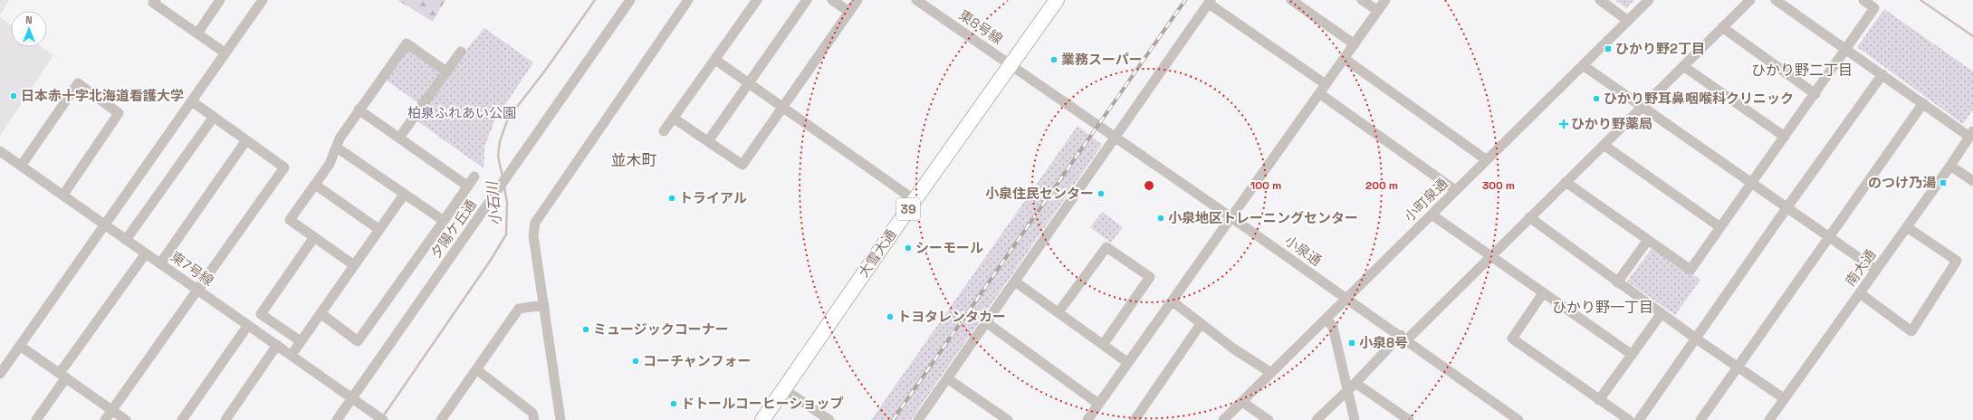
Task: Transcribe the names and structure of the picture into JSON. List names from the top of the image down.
{
  "streets": {
    "highway": ["39", "大雪大通"],
    "street": [
      "東8号線",
      "小町泉通",
      "夕陽ケ丘通",
      "小泉通",
      "南大通",
      "東7号線"
    ]
  },
  "crossings": [
    ["東8号線", "小泉通"],
    ["東8号線", "大雪大通"],
    ["小町泉通", "小泉通"],
    ["夕陽ケ丘通", "東7号線"],
    ["小泉通", "大雪大通"]
  ],
  "districts": ["ひかり野二丁目", "並木町", "ひかり野一丁目"],
  "water": ["小石川"],
  "parks": ["柏泉ふれあい公園"],
  "places": {
    "transit": ["ひかり野2丁目", "のつけ乃湯", "小泉8号"],
    "other": [
      "業務スーパー",
      "日本赤十字北海道看護大学",
      "ひかり野耳鼻咽喉科クリニック",
      "小泉住民センター",
      "トライアル",
      "小泉地区トレーニングセンター",
      "シーモール",
      "トヨタレンタカー",
      "ミュージックコーナー",
      "コーチャンフォー",
      "ドトールコーヒーショップ"
    ],
    "health": ["ひかり野薬局"]
  },
  "north": "top",
  "rings": ["100 m", "200 m", "300 m"]
}
